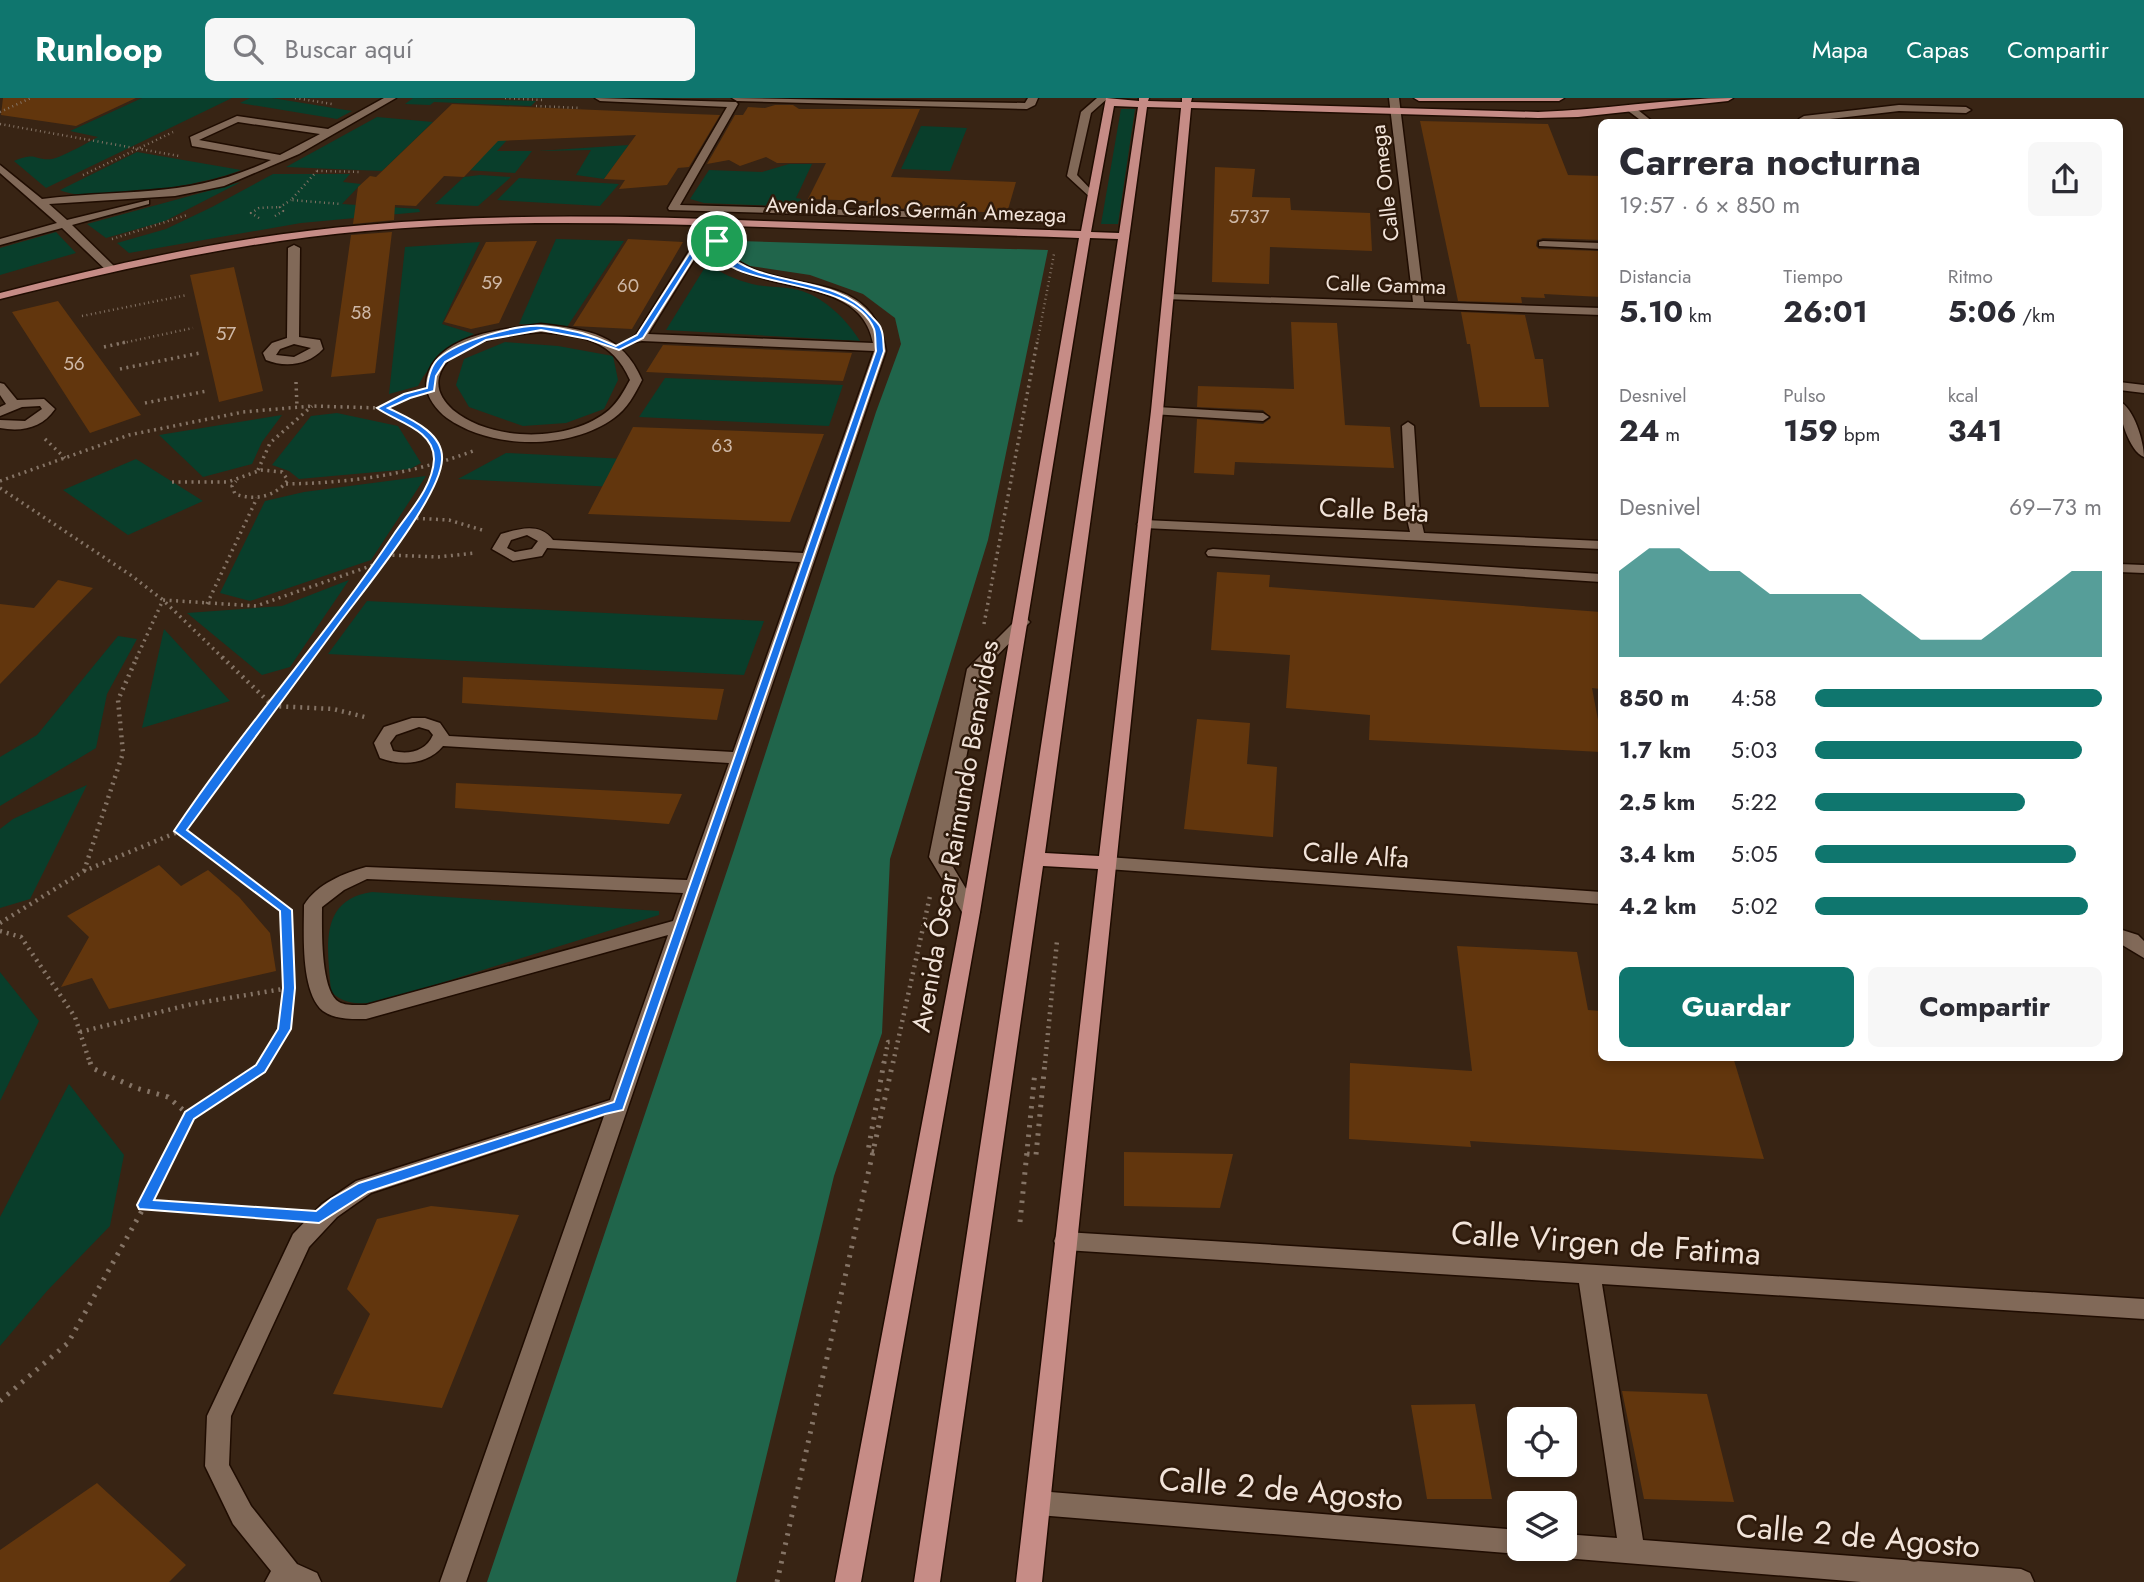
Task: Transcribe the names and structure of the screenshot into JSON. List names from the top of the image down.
{
  "streets": {
    "main road": ["Avenida Carlos Germán Amezaga", "Avenida Óscar Raimundo Benavides"],
    "street": [
      "Calle Omega",
      "Calle Gamma",
      "Calle Beta",
      "Calle Alfa",
      "Calle Virgen de Fatima",
      "Calle 2 de Agosto"
    ]
  },
  "crossings": [
    ["Calle Omega", "Calle Gamma"],
    ["Avenida Carlos Germán Amezaga", "Avenida Óscar Raimundo Benavides"]
  ],
  "house_numbers": [
    "5737",
    "59",
    "60",
    "58",
    "57",
    "56",
    "63"
  ],
  "page": {
    "header": "Runloop",
    "search": "Buscar aquí",
    "nav": ["Mapa", "Capas", "Compartir"],
    "heading": ["Carrera nocturna", "19:57 · 6 × 850 m"],
    "stats": [
      ["Distancia", "5.10 km"],
      ["Tiempo", "26:01"],
      ["Ritmo", "5:06 /km"],
      ["Desnivel", "24 m"],
      ["Pulso", "159 bpm"],
      ["kcal", "341"]
    ],
    "chart": ["Desnivel", "69–73 m"],
    "list": [
      {
        "name": "850 m",
        "note": "4:58"
      },
      {
        "name": "1.7 km",
        "note": "5:03"
      },
      {
        "name": "2.5 km",
        "note": "5:22"
      },
      {
        "name": "3.4 km",
        "note": "5:05"
      },
      {
        "name": "4.2 km",
        "note": "5:02"
      }
    ],
    "buttons": ["Guardar", "Compartir"]
  }
}
